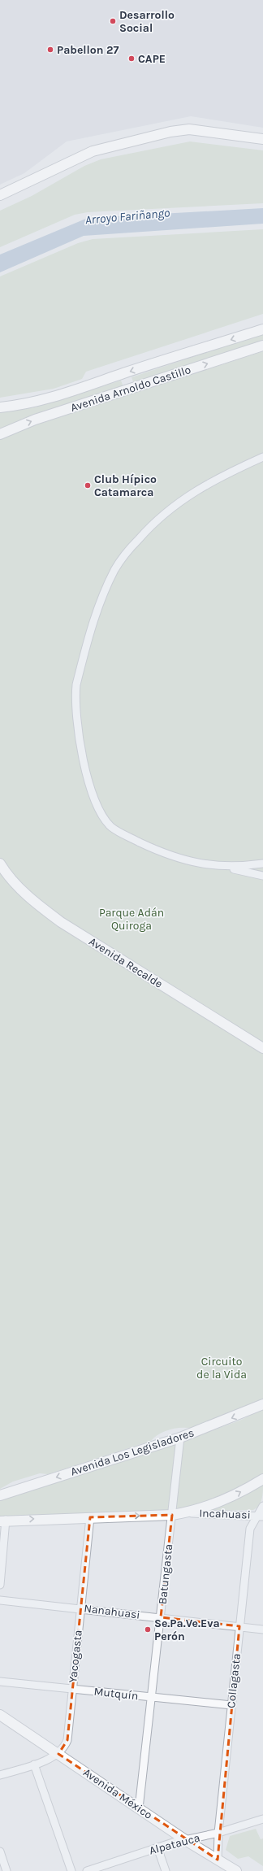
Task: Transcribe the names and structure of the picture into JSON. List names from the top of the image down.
{
  "streets": {
    "main road": [
      "Avenida Arnoldo Castillo",
      "Avenida Recalde",
      "Avenida Los Legisladores",
      "Avenida México"
    ],
    "street": [
      "Incahuasi",
      "Batungasta",
      "Nanahuasi",
      "Yacogasta",
      "Collagasta",
      "Mutquín",
      "Alpatauca"
    ]
  },
  "crossings": [
    ["Avenida Los Legisladores", "Batungasta"],
    ["Incahuasi", "Collagasta"],
    ["Batungasta", "Nanahuasi"],
    ["Batungasta", "Mutquín"],
    ["Batungasta", "Avenida México"],
    ["Nanahuasi", "Yacogasta"],
    ["Nanahuasi", "Collagasta"],
    ["Yacogasta", "Mutquín"],
    ["Yacogasta", "Avenida México"],
    ["Collagasta", "Mutquín"],
    ["Collagasta", "Avenida México"],
    ["Collagasta", "Alpatauca"],
    ["Avenida México", "Alpatauca"]
  ],
  "water": ["Arroyo Fariñango"],
  "parks": ["Parque Adán Quiroga", "Circuito de la Vida"],
  "places": [
    "Desarrollo Social",
    "Pabellon 27",
    "CAPE",
    "Club Hípico Catamarca",
    "Se.Pa.Ve.Eva Perón"
  ]
}
